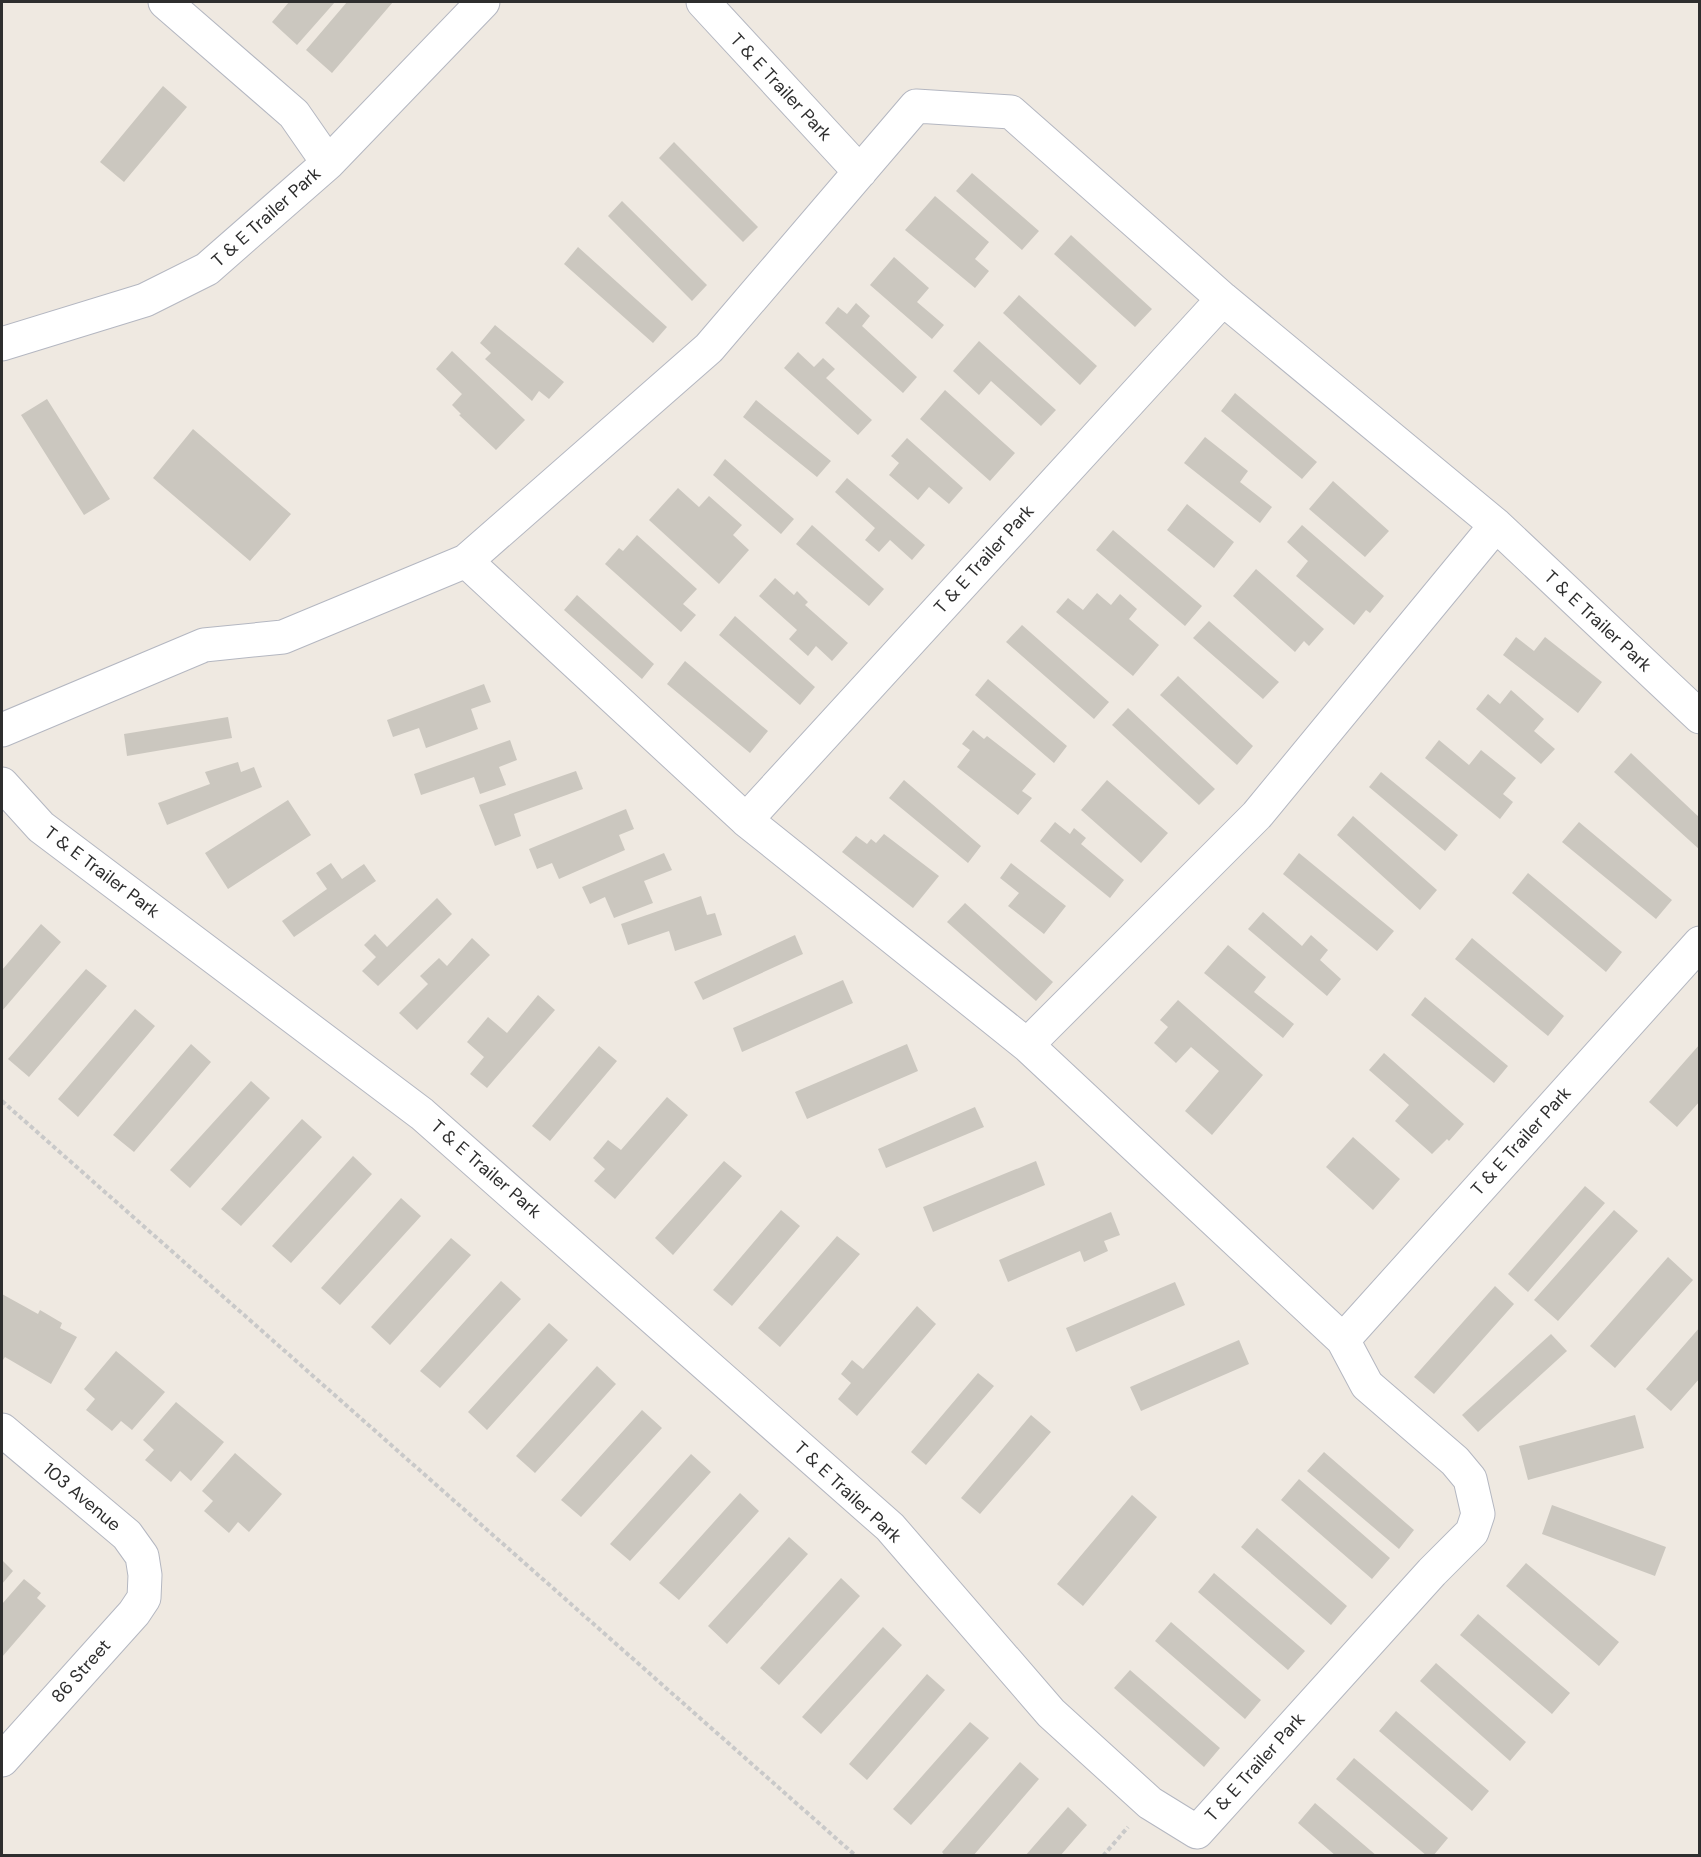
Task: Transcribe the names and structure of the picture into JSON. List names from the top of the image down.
{
  "streets": {
    "street": ["T & E Trailer Park", "103 Avenue", "86 Street"]
  },
  "crossings": [
    ["103 Avenue", "86 Street"]
  ]
}
